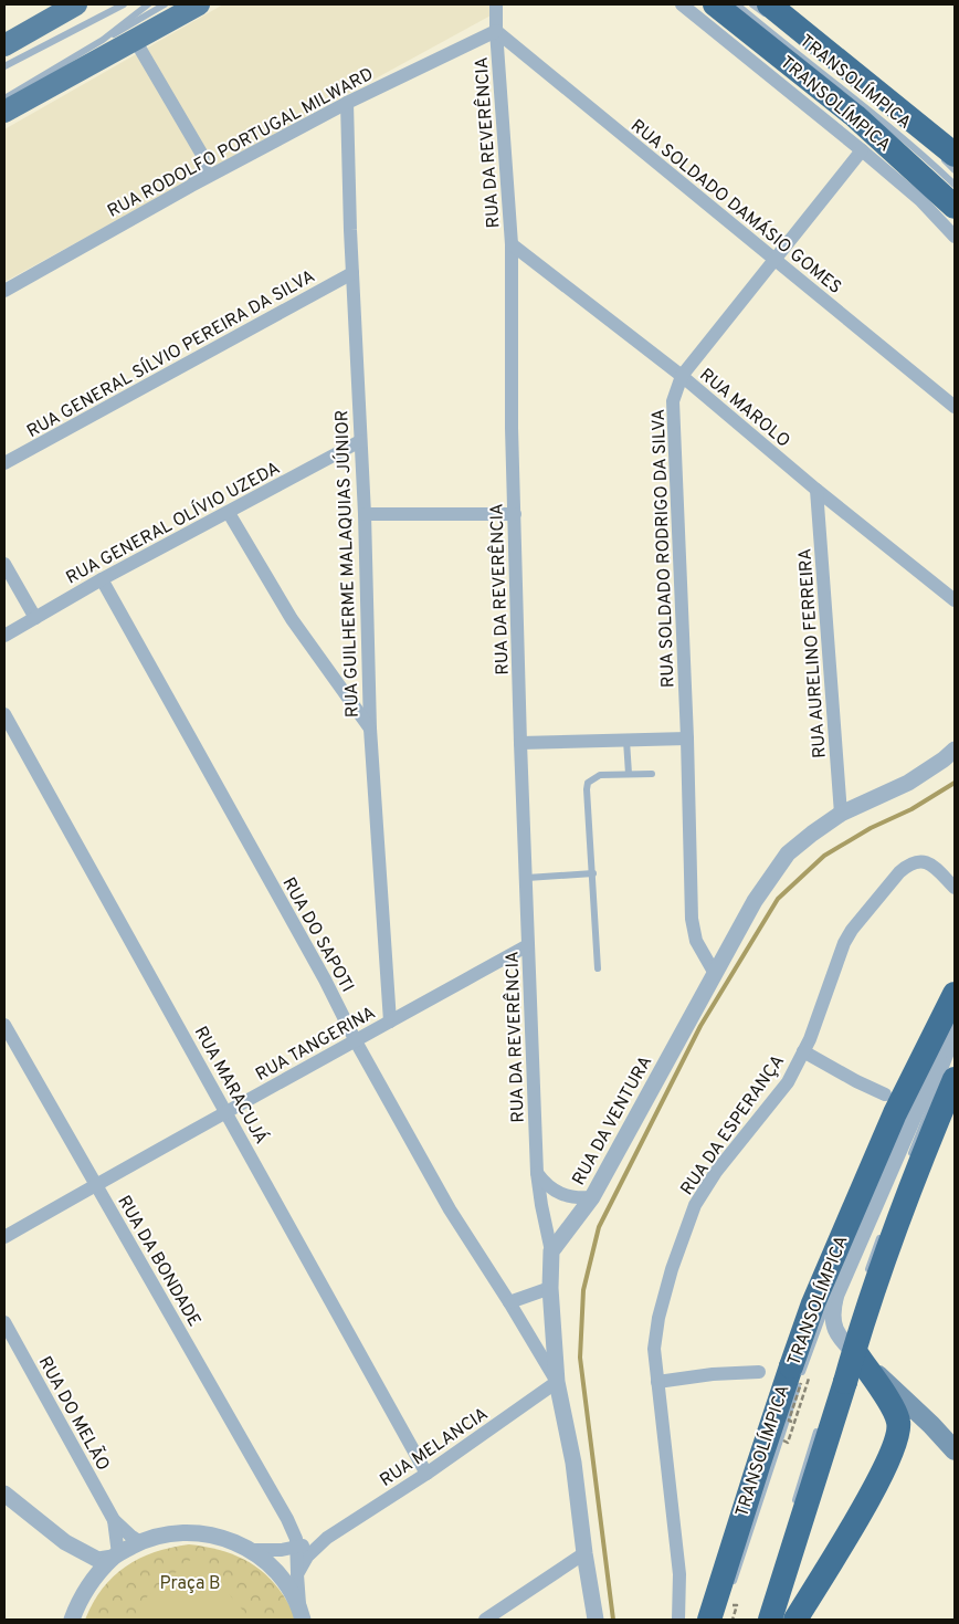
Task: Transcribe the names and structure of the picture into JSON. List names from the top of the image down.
{
  "streets": {
    "highway": ["TRANSOLÍMPICA"],
    "street": [
      "RUA RODOLFO PORTUGAL MILWARD",
      "RUA DA REVERÊNCIA",
      "RUA SOLDADO DAMÁSIO GOMES",
      "RUA GENERAL SÍLVIO PEREIRA DA SILVA",
      "RUA MAROLO",
      "RUA GENERAL OLÍVIO UZEDA",
      "RUA SOLDADO RODRIGO DA SILVA",
      "RUA GUILHERME MALAQUIAS JÚNIOR",
      "RUA AURELINO FERREIRA",
      "RUA DO SAPOTI",
      "RUA TANGERINA",
      "RUA MARACUJÁ",
      "RUA DA VENTURA",
      "RUA DA ESPERANÇA",
      "RUA DA BONDADE",
      "RUA DO MELÃO",
      "RUA MELANCIA"
    ]
  },
  "crossings": [
    ["RUA RODOLFO PORTUGAL MILWARD", "RUA DA REVERÊNCIA"],
    ["RUA RODOLFO PORTUGAL MILWARD", "RUA SOLDADO DAMÁSIO GOMES"],
    ["RUA RODOLFO PORTUGAL MILWARD", "RUA GUILHERME MALAQUIAS JÚNIOR"],
    ["RUA DA REVERÊNCIA", "RUA SOLDADO DAMÁSIO GOMES"],
    ["RUA DA REVERÊNCIA", "RUA MAROLO"],
    ["RUA DA REVERÊNCIA", "RUA TANGERINA"],
    ["RUA DA REVERÊNCIA", "RUA DA VENTURA"],
    ["RUA SOLDADO DAMÁSIO GOMES", "RUA SOLDADO RODRIGO DA SILVA"],
    ["RUA GENERAL SÍLVIO PEREIRA DA SILVA", "RUA GUILHERME MALAQUIAS JÚNIOR"],
    ["RUA MAROLO", "RUA SOLDADO RODRIGO DA SILVA"],
    ["RUA MAROLO", "RUA AURELINO FERREIRA"],
    ["RUA GENERAL OLÍVIO UZEDA", "RUA GUILHERME MALAQUIAS JÚNIOR"],
    ["RUA GENERAL OLÍVIO UZEDA", "RUA DO SAPOTI"],
    ["RUA SOLDADO RODRIGO DA SILVA", "RUA DA VENTURA"],
    ["RUA GUILHERME MALAQUIAS JÚNIOR", "RUA TANGERINA"],
    ["RUA AURELINO FERREIRA", "RUA DA VENTURA"],
    ["RUA DO SAPOTI", "RUA TANGERINA"],
    ["RUA DO SAPOTI", "RUA MELANCIA"],
    ["RUA TANGERINA", "RUA MARACUJÁ"],
    ["RUA TANGERINA", "RUA DA BONDADE"],
    ["RUA MARACUJÁ", "RUA MELANCIA"],
    ["RUA DA BONDADE", "RUA MELANCIA"]
  ],
  "parks": ["Praça B"]
}
